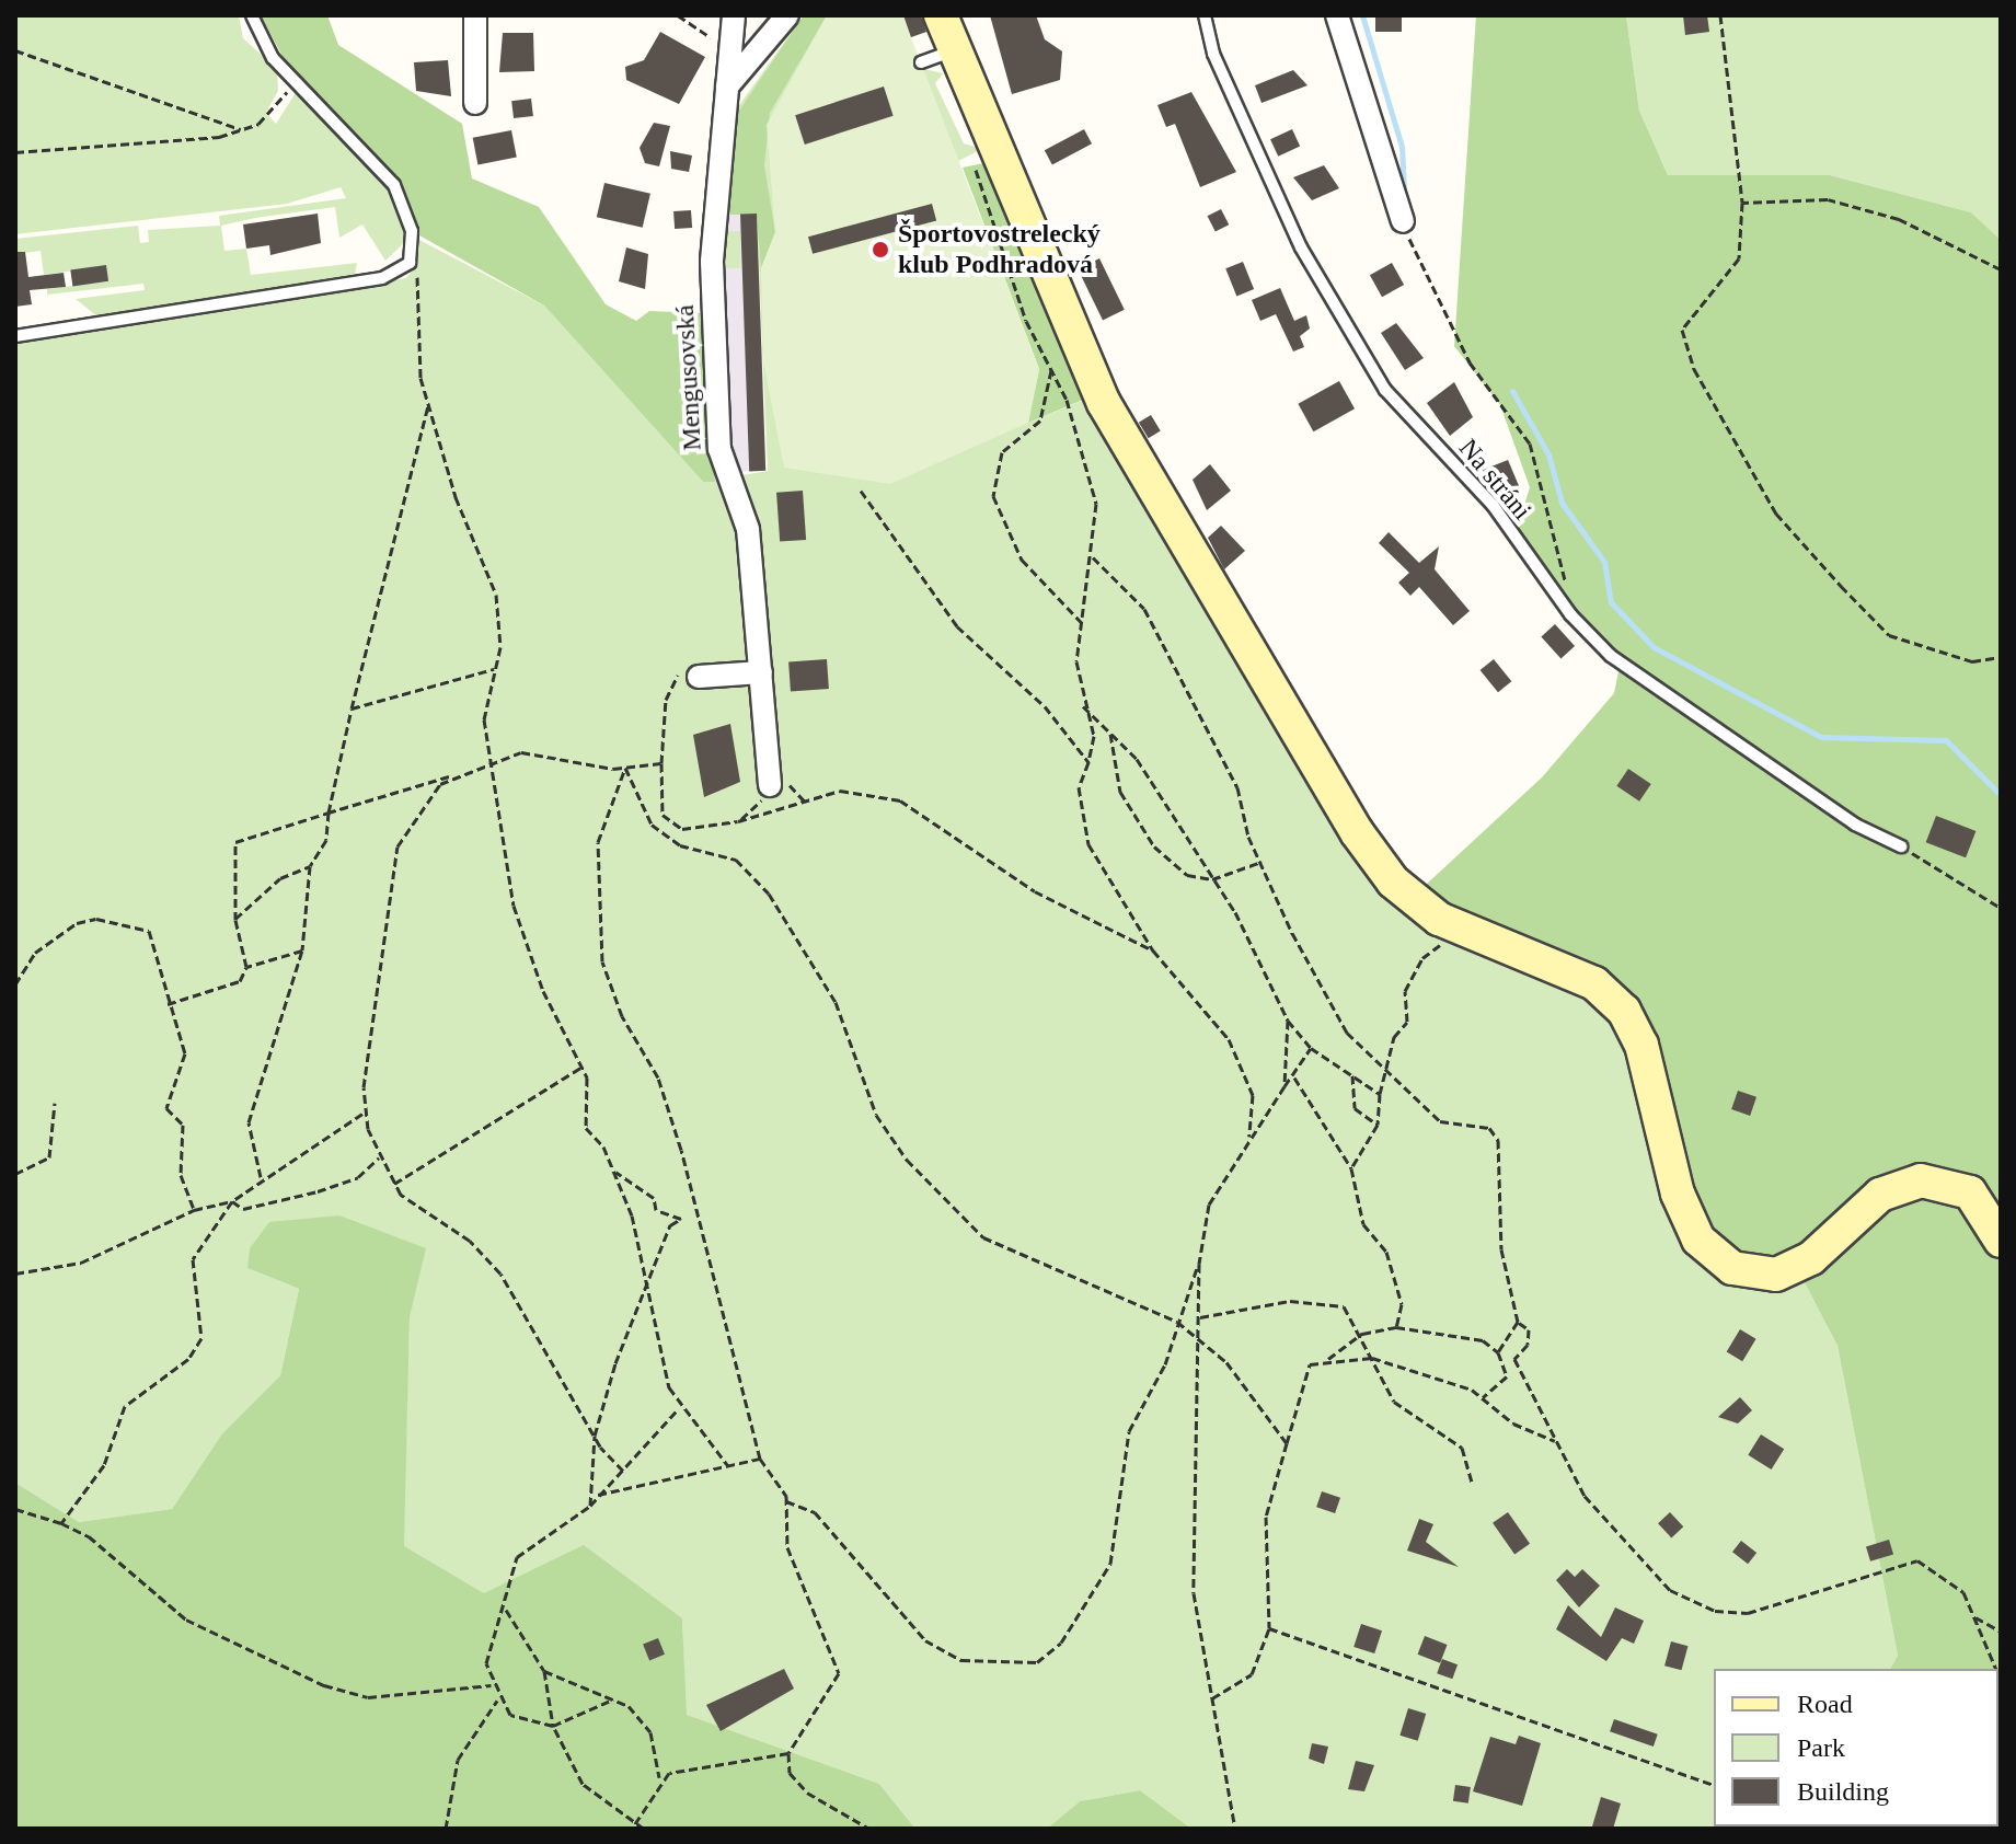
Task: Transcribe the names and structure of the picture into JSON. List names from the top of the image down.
{
  "streets": {
    "street": ["Mengusovská"],
    "lane": ["Na stráni"]
  },
  "places": ["Športovostrelecký klub Podhradová"],
  "legend": ["Road", "Park", "Building"]
}
